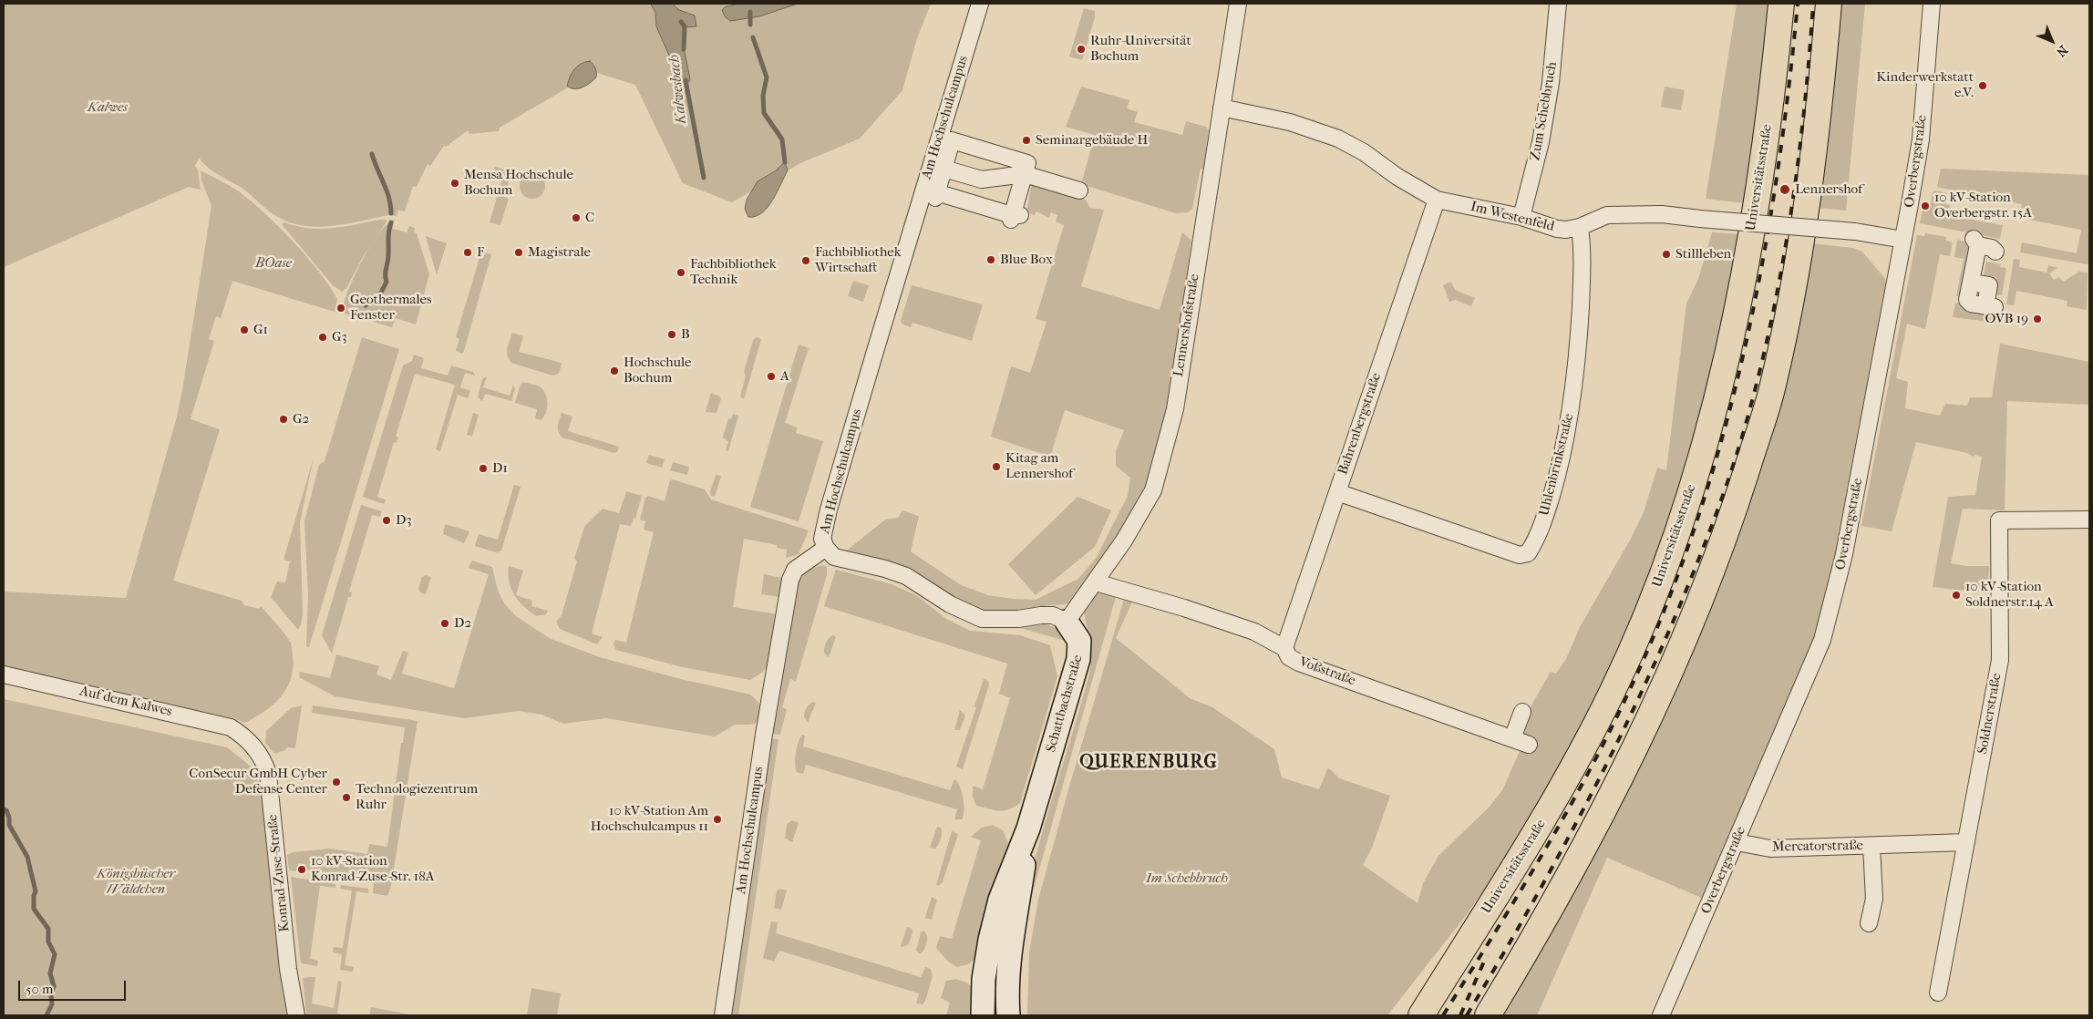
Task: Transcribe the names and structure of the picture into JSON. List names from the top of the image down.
{
  "streets": {
    "highway": ["Universitätsstraße"],
    "street": [
      "Zum Schebbruch",
      "Am Hochschulcampus",
      "Overbergstraße",
      "Im Westenfeld",
      "Lennershofstraße",
      "Bahrenbergstraße",
      "Uhlenbrinkstraße",
      "Voßstraße",
      "Auf dem Kalwes",
      "Schattbachstraße",
      "Soldnerstraße",
      "Mercatorstraße",
      "Konrad-Zuse-Straße"
    ]
  },
  "crossings": [
    ["Zum Schebbruch", "Im Westenfeld"],
    ["Overbergstraße", "Im Westenfeld"],
    ["Overbergstraße", "Mercatorstraße"],
    ["Im Westenfeld", "Lennershofstraße"],
    ["Im Westenfeld", "Bahrenbergstraße"],
    ["Im Westenfeld", "Uhlenbrinkstraße"],
    ["Lennershofstraße", "Voßstraße"],
    ["Lennershofstraße", "Schattbachstraße"],
    ["Bahrenbergstraße", "Uhlenbrinkstraße"],
    ["Bahrenbergstraße", "Voßstraße"],
    ["Auf dem Kalwes", "Konrad-Zuse-Straße"],
    ["Soldnerstraße", "Mercatorstraße"]
  ],
  "districts": ["QUERENBURG"],
  "water": ["Kalwesbach"],
  "parks": [
    "Kalwes",
    "BOase",
    "Königsbüscher Wäldchen",
    "Im Schebbruch"
  ],
  "places": [
    "Ruhr-Universität Bochum",
    "Kinderwerkstatt e.V.",
    "Seminargebäude H",
    "Mensa Hochschule Bochum",
    "Lennershof",
    "10 kV-Station Overbergstr. 15A",
    "C",
    "F",
    "Magistrale",
    "Stillleben",
    "Blue Box",
    "Fachbibliothek Wirtschaft",
    "Fachbibliothek Technik",
    "Geothermales Fenster",
    "OVB 19",
    "G1",
    "B",
    "G3",
    "Hochschule Bochum",
    "A",
    "G2",
    "Kitag am Lennershof",
    "D1",
    "D3",
    "10 kV-Station Soldnerstr.14 A",
    "D2",
    "ConSecur GmbH Cyber Defense Center",
    "Technologiezentrum Ruhr",
    "10 kV-Station Am Hochschulcampus 11",
    "10 kV-Station Konrad-Zuse-Str. 18A"
  ],
  "scale_bar": "50 m",
  "north": "bottom right"
}
